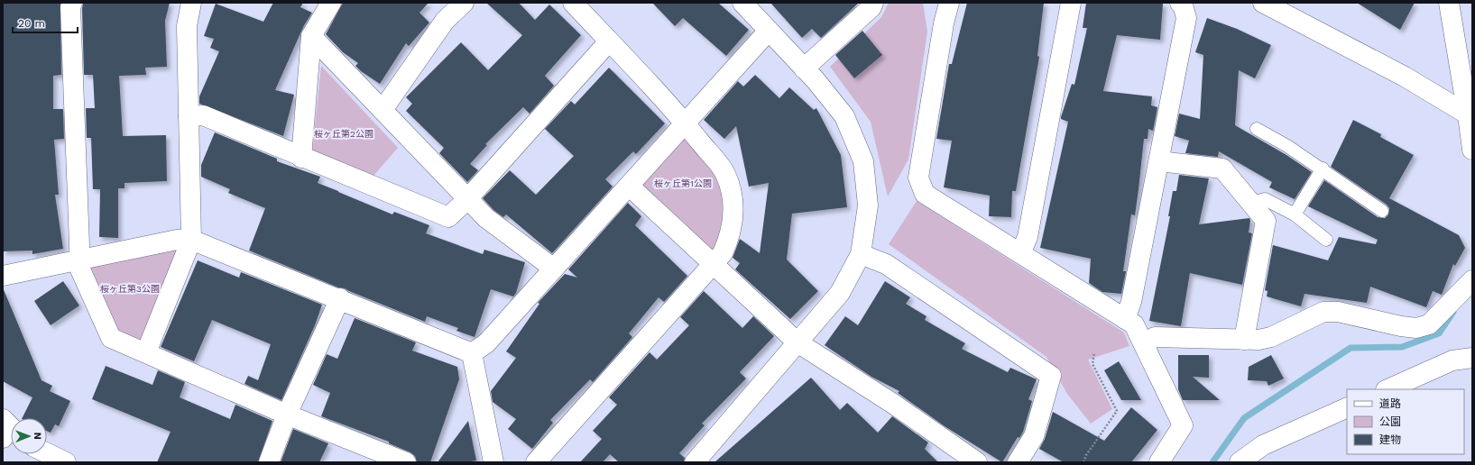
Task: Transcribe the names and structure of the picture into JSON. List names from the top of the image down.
{
  "parks": ["桜ヶ丘第2公園", "桜ヶ丘第1公園", "桜ヶ丘第3公園"],
  "legend": ["道路", "公園", "建物"],
  "scale_bar": "20 m",
  "north": "right"
}
